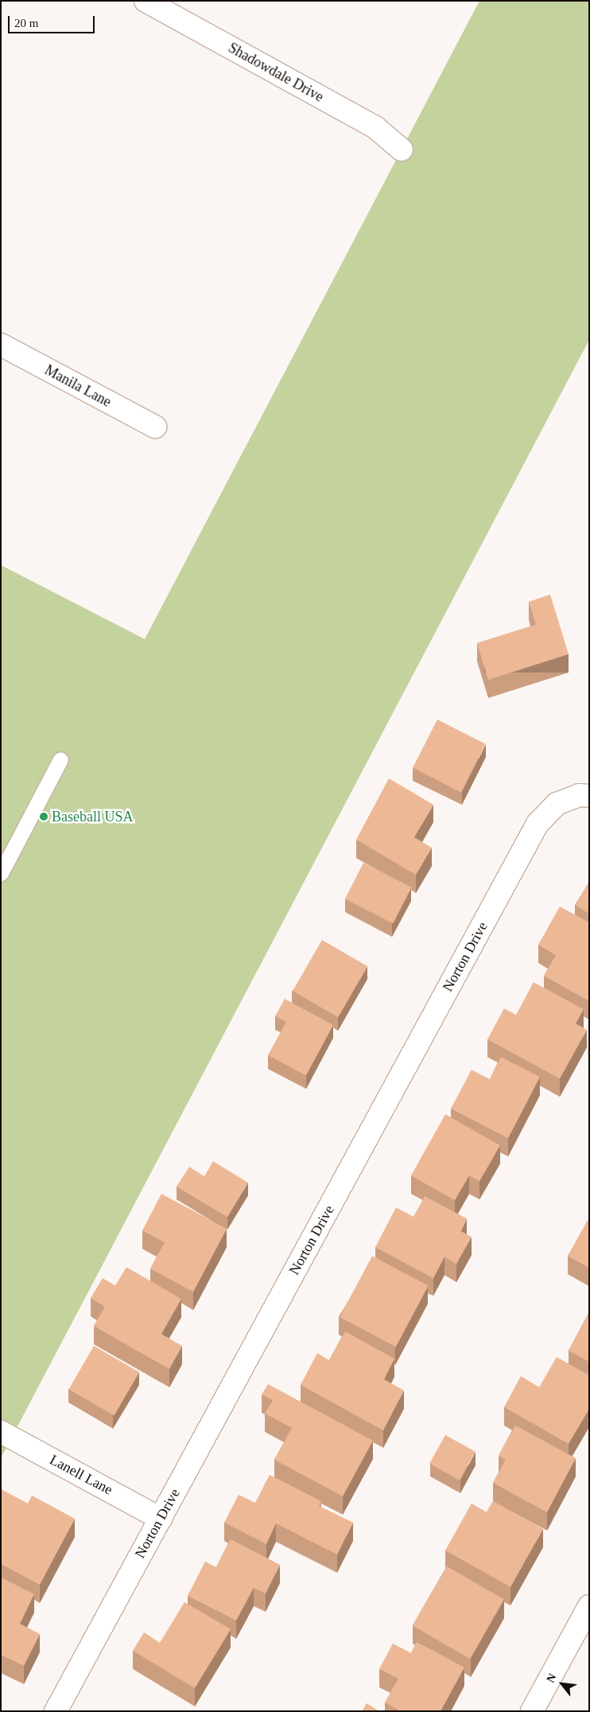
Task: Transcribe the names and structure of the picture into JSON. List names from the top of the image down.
{
  "streets": {
    "street": [
      "Shadowdale Drive",
      "Manila Lane",
      "Norton Drive",
      "Lanell Lane"
    ]
  },
  "crossings": [
    ["Norton Drive", "Lanell Lane"]
  ],
  "places": ["Baseball USA"],
  "scale_bar": "20 m",
  "north": "top left"
}
